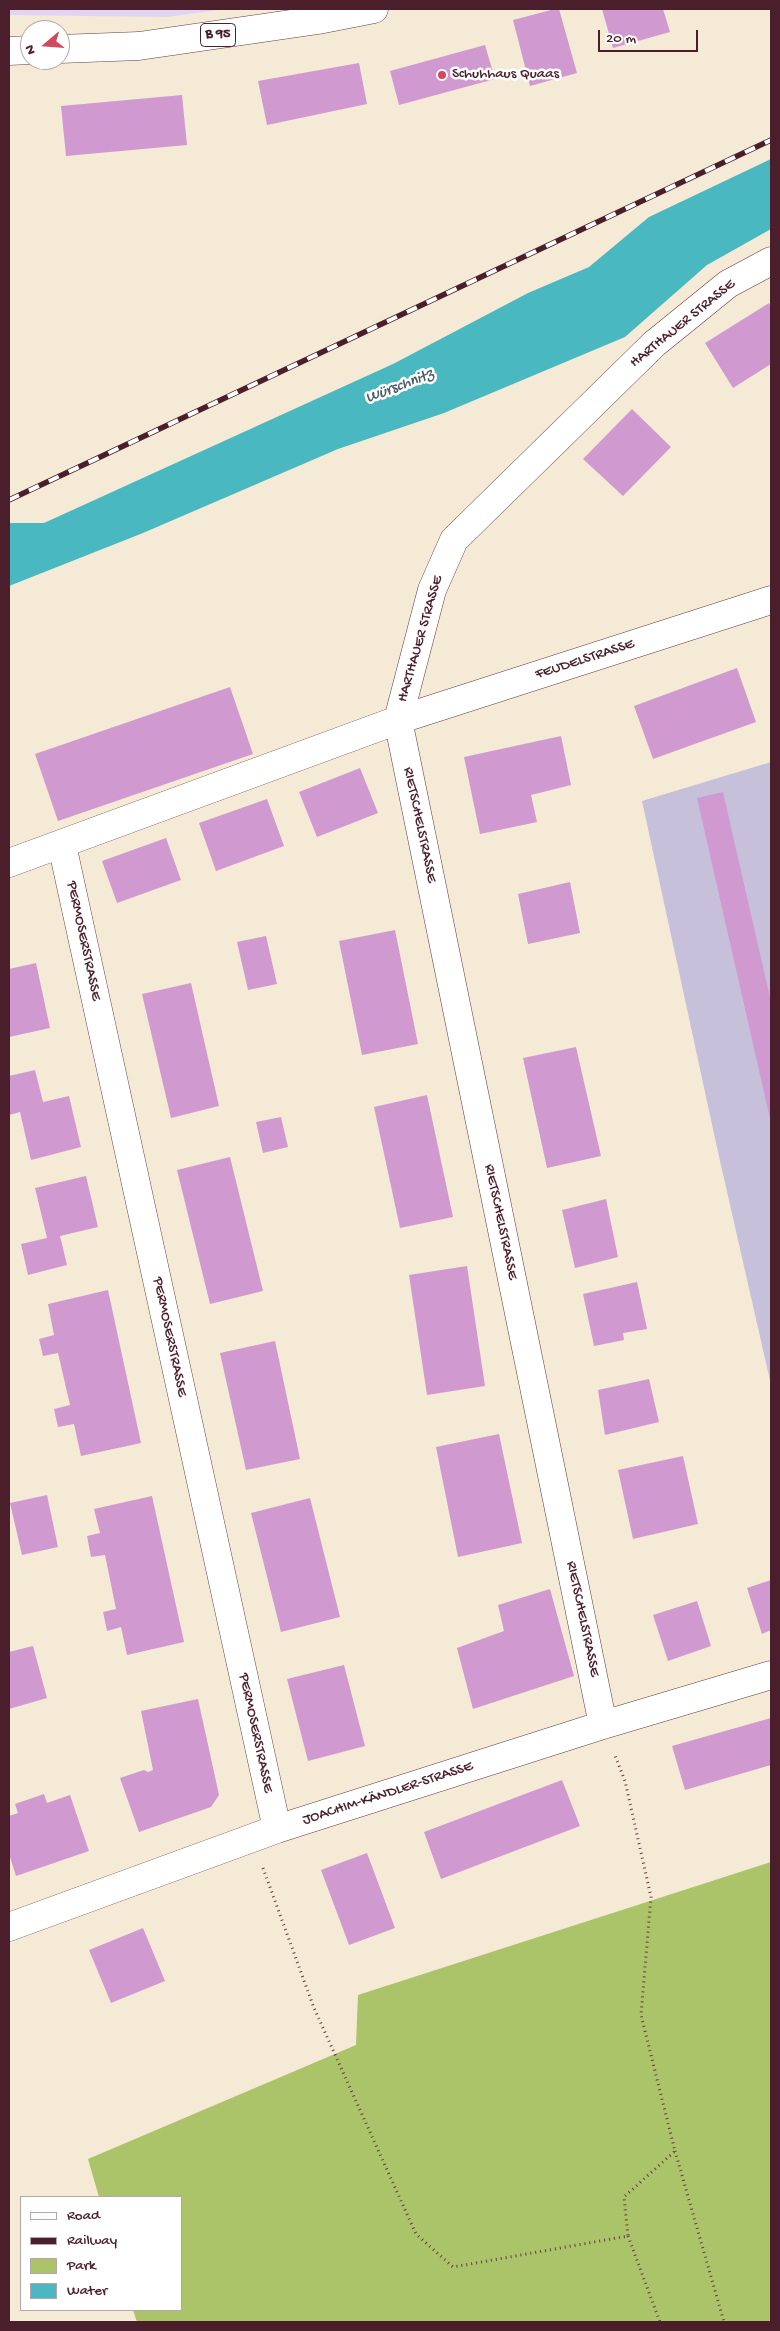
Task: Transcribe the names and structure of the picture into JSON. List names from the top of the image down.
{
  "streets": {
    "street": [
      "B 95",
      "HARTHAUER STRASSE",
      "FEUDELSTRASSE",
      "RIETSCHELSTRASSE",
      "PERMOSERSTRASSE",
      "JOACHIM-KÄNDLER-STRASSE"
    ]
  },
  "crossings": [
    ["HARTHAUER STRASSE", "FEUDELSTRASSE"],
    ["HARTHAUER STRASSE", "RIETSCHELSTRASSE"],
    ["HARTHAUER STRASSE", "PERMOSERSTRASSE"],
    ["FEUDELSTRASSE", "RIETSCHELSTRASSE"],
    ["RIETSCHELSTRASSE", "JOACHIM-KÄNDLER-STRASSE"],
    ["PERMOSERSTRASSE", "JOACHIM-KÄNDLER-STRASSE"]
  ],
  "water": ["Würschnitz"],
  "places": ["Schuhhaus Quaas"],
  "legend": [
    "Road",
    "Railway",
    "Park",
    "Water"
  ],
  "scale_bar": "20 m",
  "north": "left"
}
